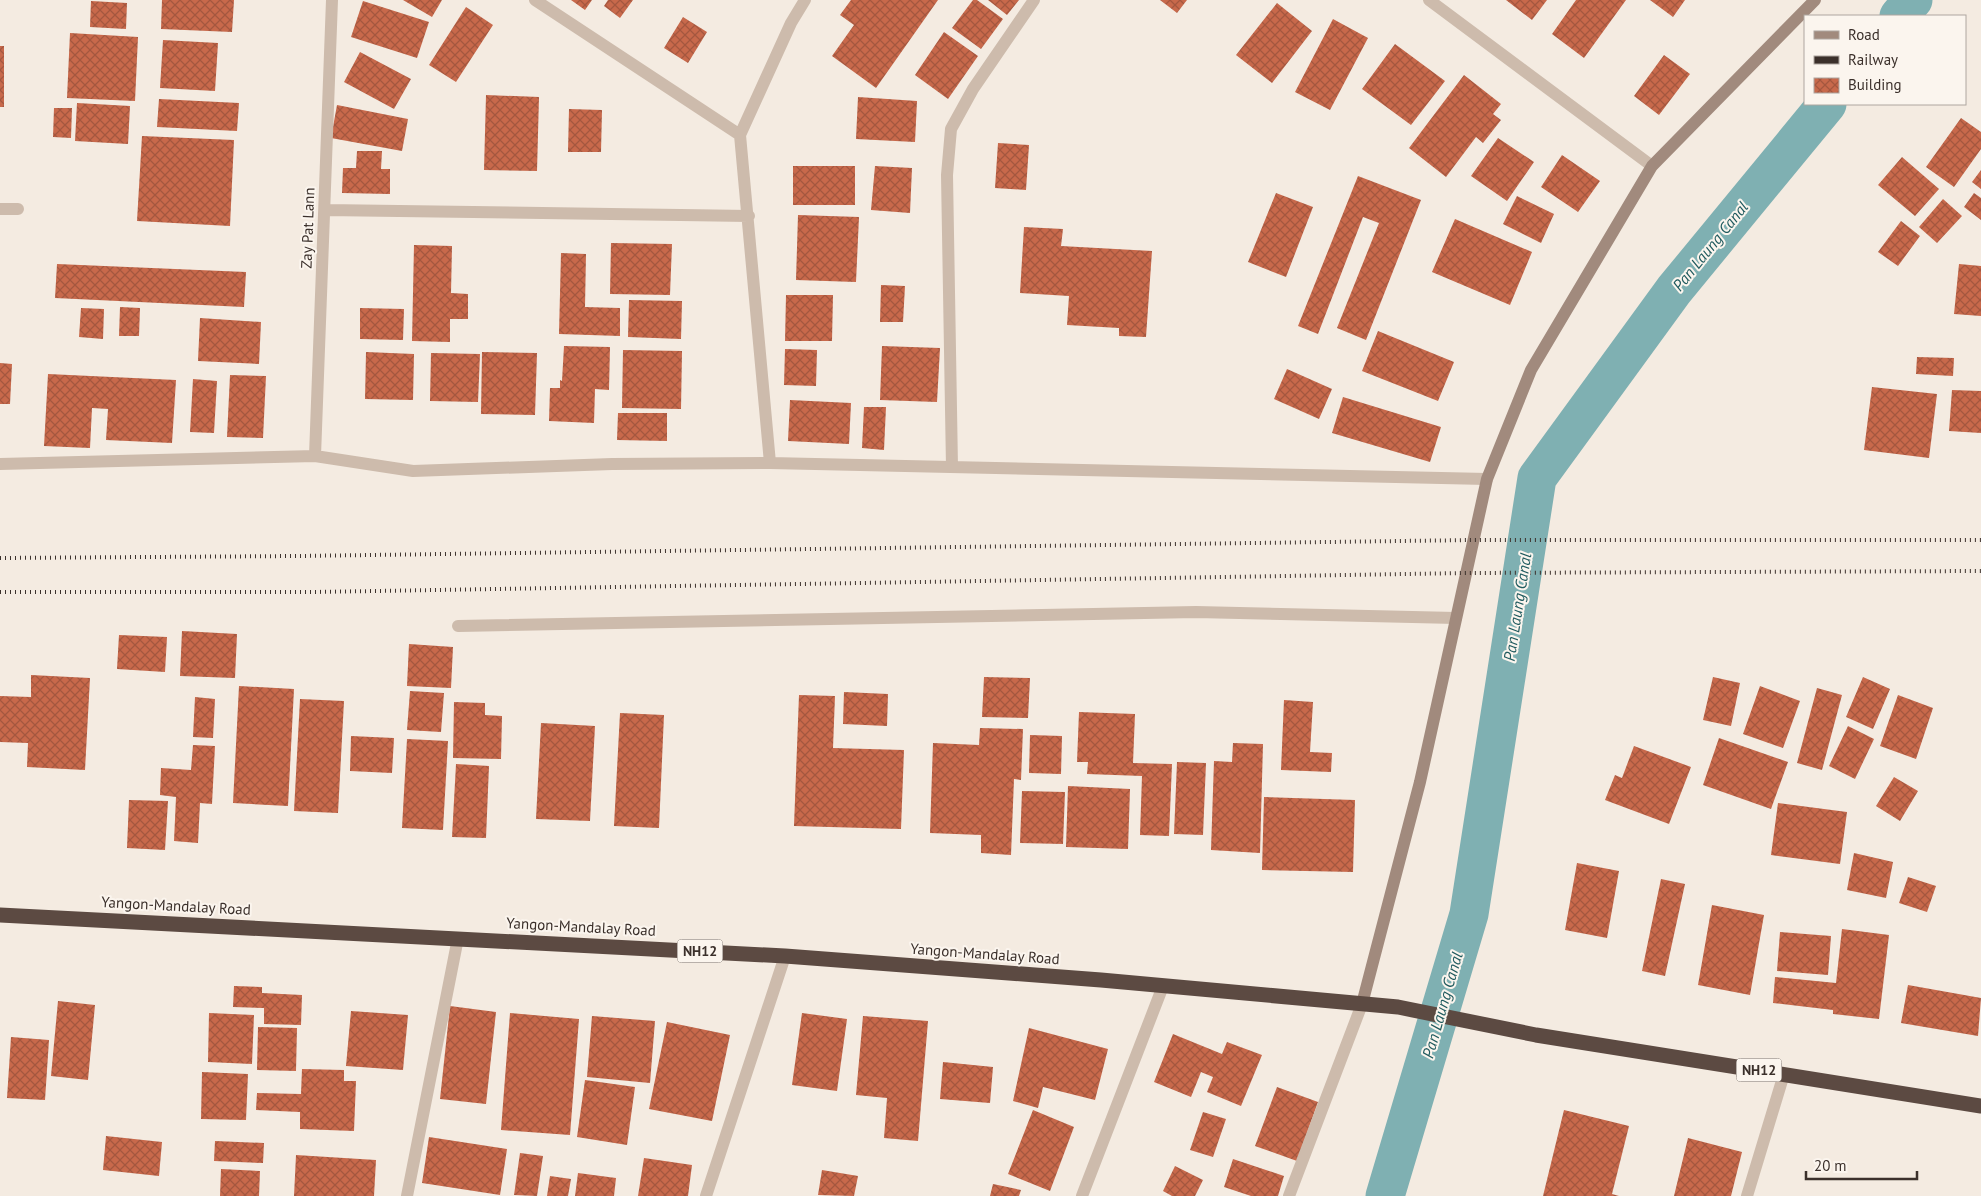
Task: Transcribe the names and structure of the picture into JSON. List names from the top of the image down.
{
  "streets": {
    "highway": ["Yangon-Mandalay Road", "NH12"],
    "street": ["Zay Pat Lann"]
  },
  "crossings": [
    ["Yangon-Mandalay Road", "NH12"]
  ],
  "water": ["Pan Laung Canal"],
  "legend": ["Road", "Railway", "Building"],
  "scale_bar": "20 m"
}
